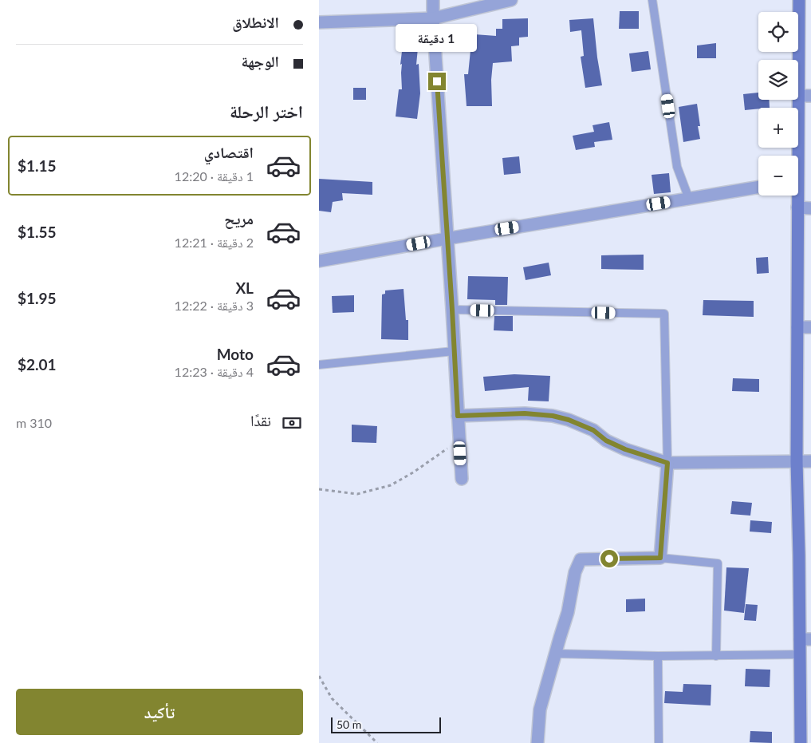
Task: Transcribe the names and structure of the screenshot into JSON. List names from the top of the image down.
{
  "scale_bar": "50 m",
  "page": {
    "banner": ["الانطلاق", "الوجهة"],
    "map_buttons": ["+", "−"],
    "bubble": "1 دقيقة",
    "heading": "اختر الرحلة",
    "list": [
      {
        "name": "اقتصادي",
        "note": "1 دقيقة · 12:20",
        "value": "$1.15"
      },
      {
        "name": "مريح",
        "note": "2 دقيقة · 12:21",
        "value": "$1.55"
      },
      {
        "name": "XL",
        "note": "3 دقيقة · 12:22",
        "value": "$1.95"
      },
      {
        "name": "Moto",
        "note": "4 دقيقة · 12:23",
        "value": "$2.01"
      }
    ],
    "pay": ["نقدًا", "310 m"],
    "buttons": "تأكيد",
    "scale": "50 m"
  }
}
